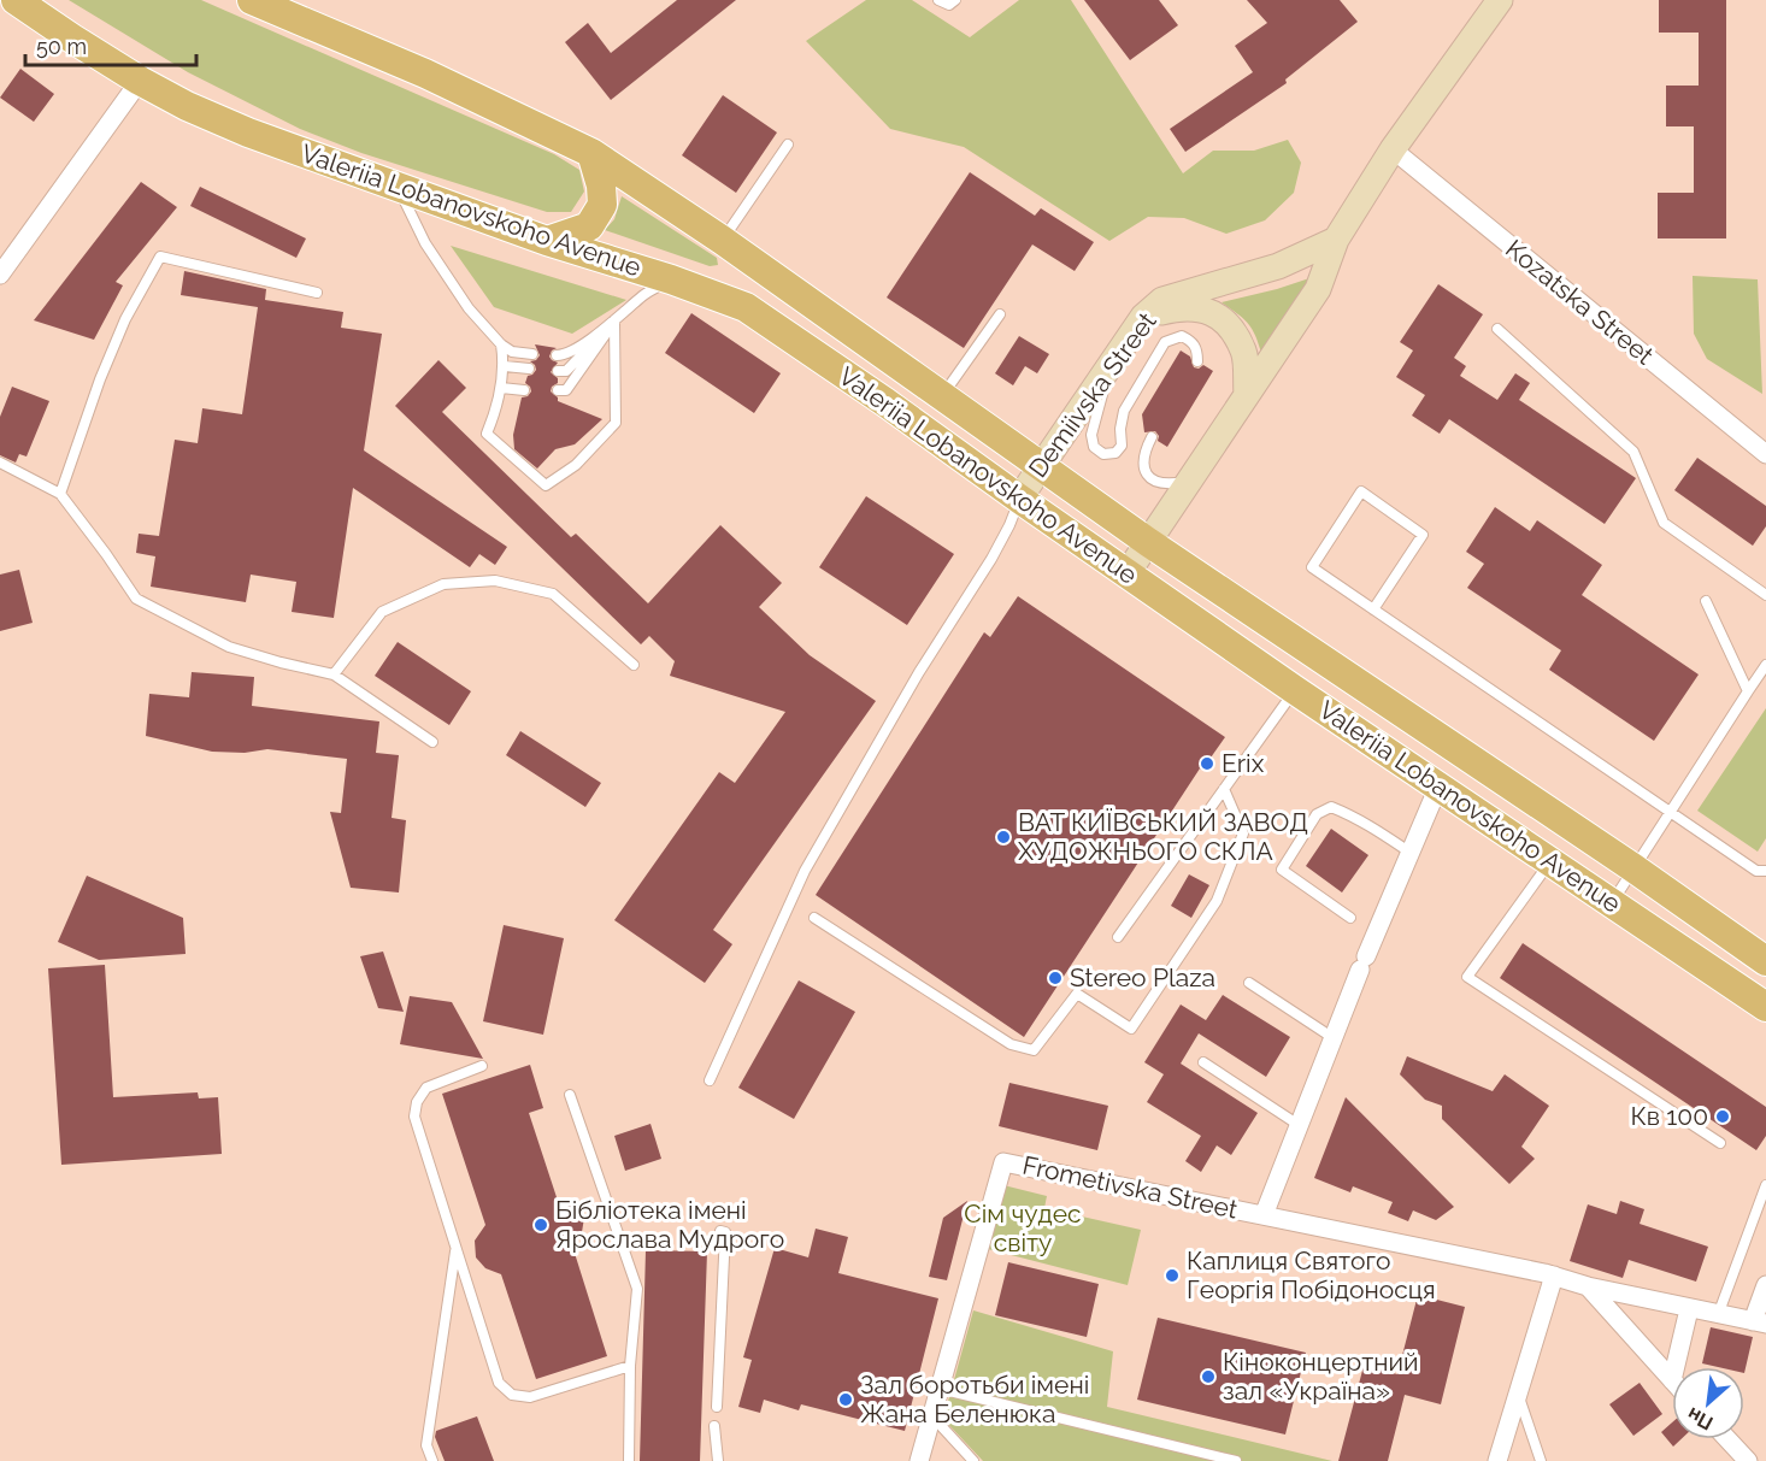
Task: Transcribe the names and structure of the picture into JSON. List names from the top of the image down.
{
  "streets": {
    "main road": ["Valeriia Lobanovskoho Avenue"],
    "street": ["Kozatska Street", "Demiivska Street", "Frometivska Street"]
  },
  "crossings": [
    ["Valeriia Lobanovskoho Avenue", "Demiivska Street"],
    ["Valeriia Lobanovskoho Avenue", "Frometivska Street"]
  ],
  "parks": ["Сім чудес світу"],
  "places": [
    "Erix",
    "ВАТ КИЇВСЬКИЙ ЗАВОД ХУДОЖНЬОГО СКЛА",
    "Stereo Plaza",
    "Кв 100",
    "Бібліотека імені Ярослава Мудрого",
    "Каплиця Святого Георгія Побідоносця",
    "Кіноконцертний зал «Україна»",
    "Зал боротьби імені Жана Беленюка"
  ],
  "scale_bar": "50 m",
  "north": "bottom left"
}
